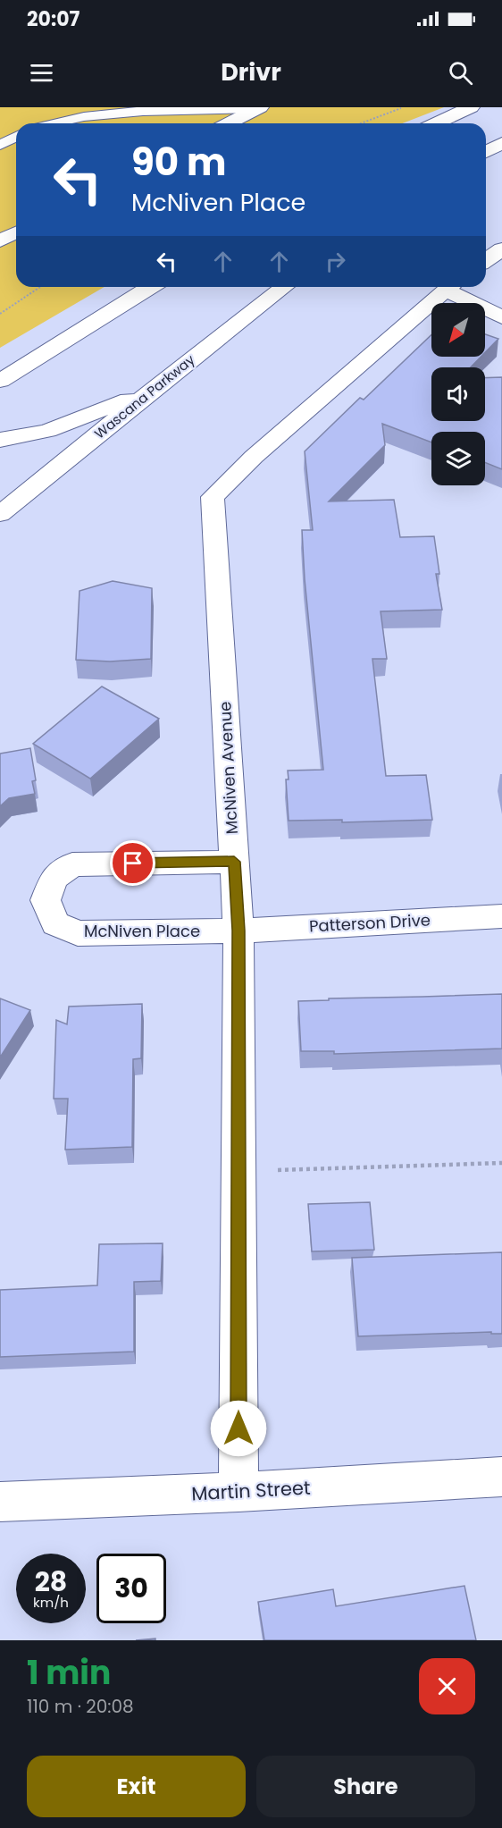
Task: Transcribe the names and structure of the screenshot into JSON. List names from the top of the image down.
{
  "streets": {
    "street": [
      "Wascana Parkway",
      "McNiven Avenue",
      "Patterson Drive",
      "McNiven Place",
      "Martin Street"
    ]
  },
  "crossings": [
    ["McNiven Avenue", "Patterson Drive"],
    ["McNiven Avenue", "McNiven Place"],
    ["McNiven Avenue", "Martin Street"],
    ["Patterson Drive", "McNiven Place"]
  ],
  "north": "bottom left",
  "page": {
    "status": "20:07",
    "header": "Drivr",
    "turn": ["90 m", "McNiven Place"],
    "speed": "28 km/h",
    "limit": "30",
    "heading": ["1 min", "110 m · 20:08"],
    "buttons": ["Exit", "Share"]
  }
}
